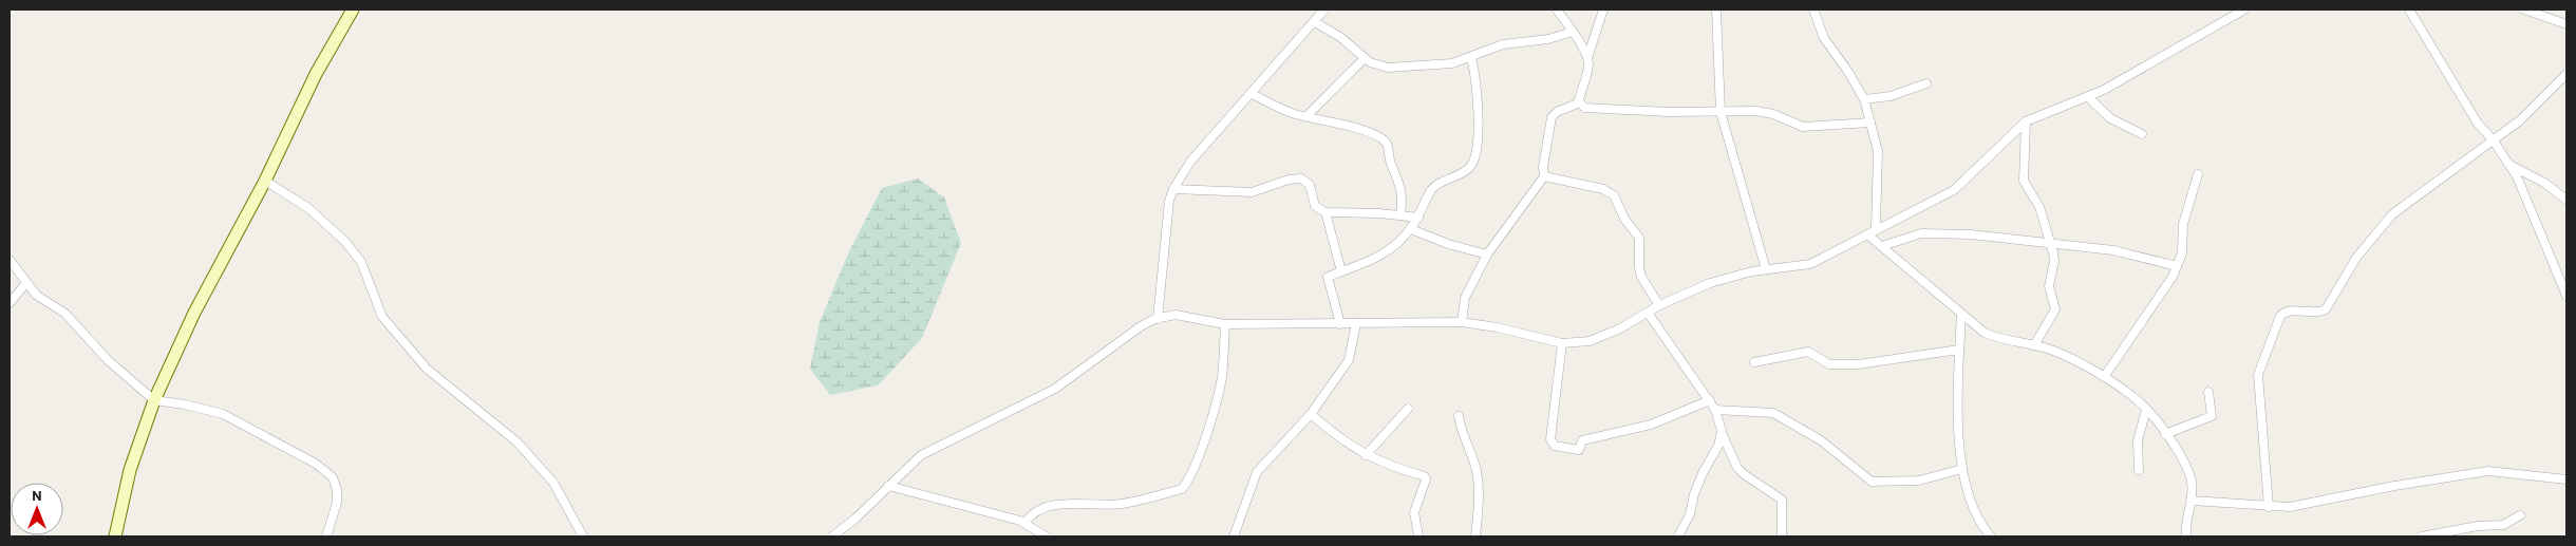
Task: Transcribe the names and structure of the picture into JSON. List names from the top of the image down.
{
  "north": "top"
}
